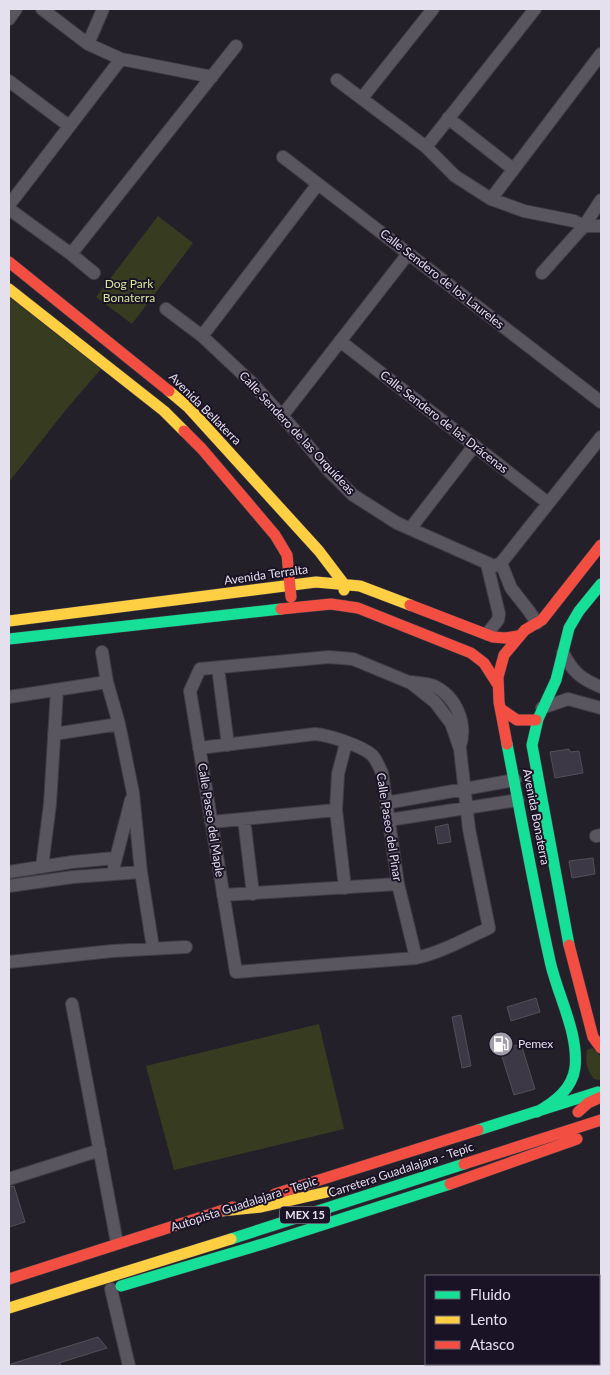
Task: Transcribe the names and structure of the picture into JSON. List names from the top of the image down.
{
  "streets": {
    "main road": [
      "Avenida Bellaterra",
      "Avenida Terralta",
      "Avenida Bonaterra",
      "Carretera Guadalajara - Tepic",
      "Autopista Guadalajara - Tepic",
      "MEX 15"
    ],
    "street": [
      "Calle Sendero de los Laureles",
      "Calle Sendero de las Drácenas",
      "Calle Sendero de las Orquídeas",
      "Calle Paseo del Maple",
      "Calle Paseo del Pinar"
    ]
  },
  "crossings": [
    ["Avenida Bellaterra", "Avenida Terralta"],
    ["Avenida Terralta", "Avenida Bonaterra"],
    ["Avenida Bonaterra", "Carretera Guadalajara - Tepic"],
    ["Calle Paseo del Maple", "Calle Paseo del Pinar"],
    ["Carretera Guadalajara - Tepic", "Autopista Guadalajara - Tepic"]
  ],
  "parks": ["Dog Park Bonaterra"],
  "places": {
    "fuel station": ["Pemex"]
  },
  "legend": ["Fluido", "Lento", "Atasco"]
}
